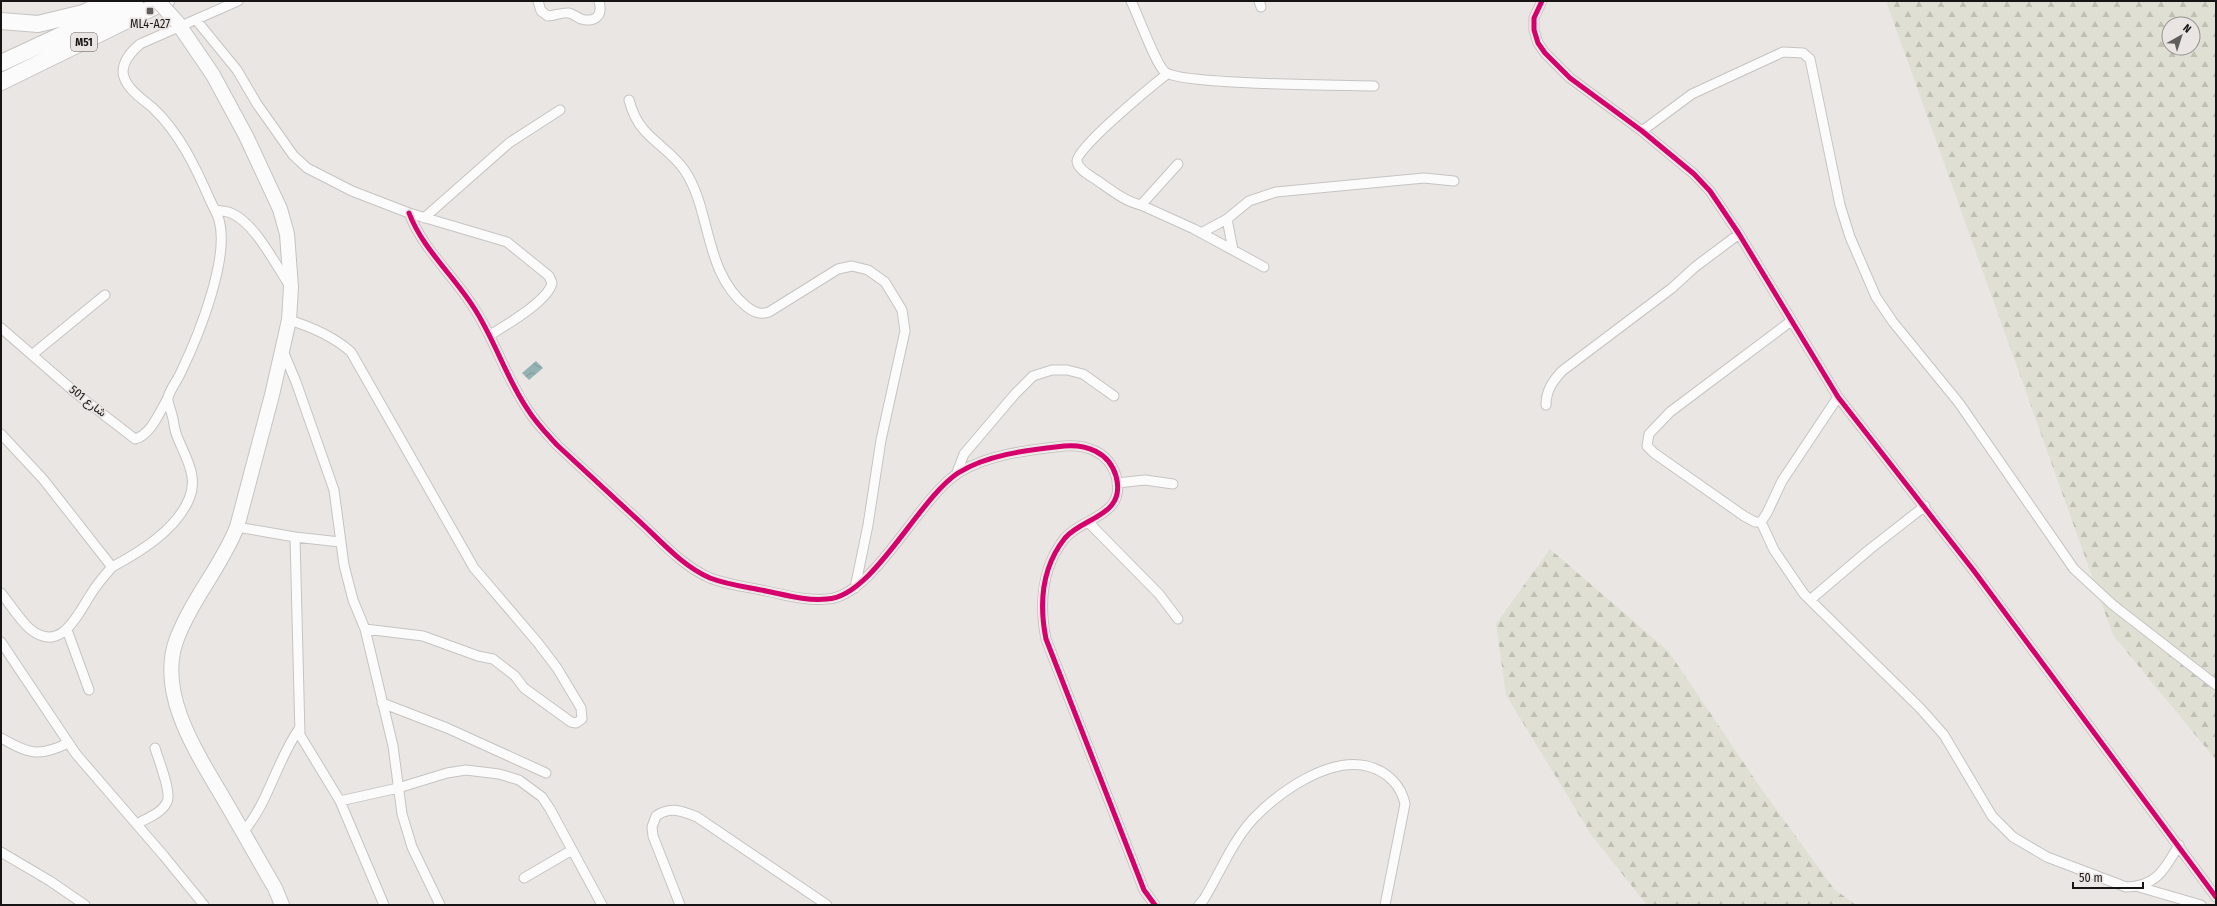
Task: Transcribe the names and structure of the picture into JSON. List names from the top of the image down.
{
  "streets": {
    "highway": ["M51"],
    "street": ["شارع 501"]
  },
  "places": {
    "transit": ["ML4-A27"]
  },
  "scale_bar": "50 m",
  "north": "top right"
}
